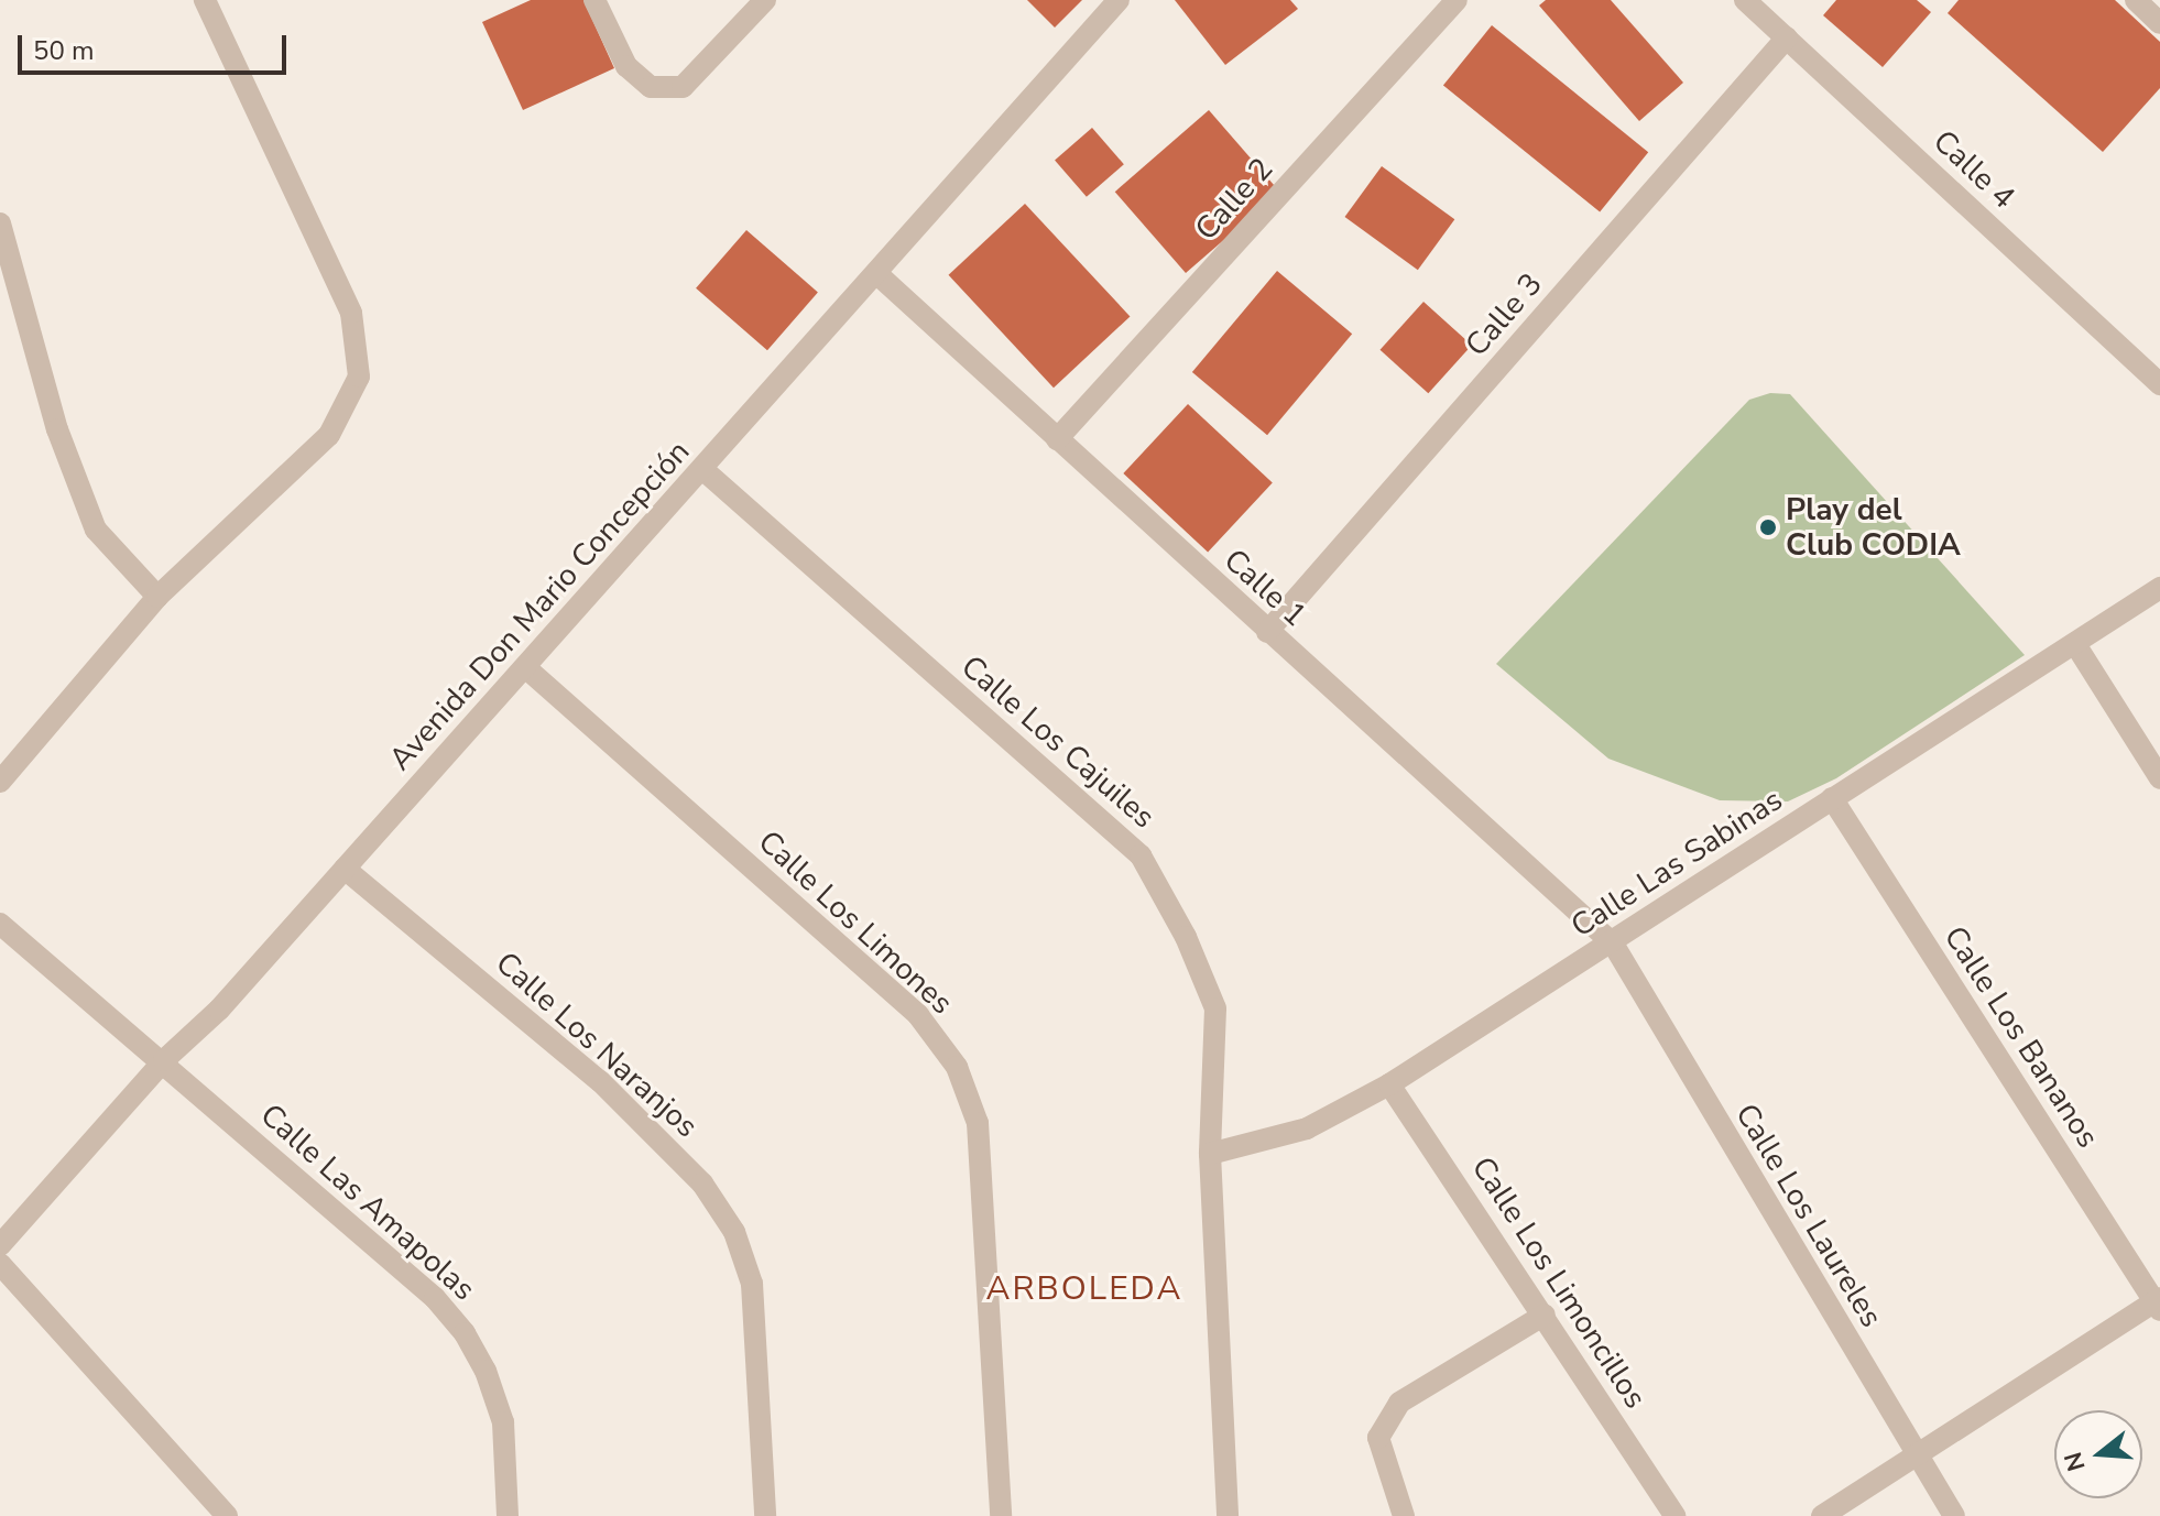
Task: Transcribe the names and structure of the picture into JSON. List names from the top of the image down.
{
  "streets": {
    "street": [
      "Calle 4",
      "Calle 2",
      "Calle 3",
      "Calle 1",
      "Avenida Don Mario Concepción",
      "Calle Los Cajuiles",
      "Calle Las Sabinas",
      "Calle Los Limones",
      "Calle Los Bananos",
      "Calle Los Naranjos",
      "Calle Las Amapolas",
      "Calle Los Laureles",
      "Calle Los Limoncillos"
    ]
  },
  "crossings": [
    ["Calle 4", "Calle 3"],
    ["Calle 2", "Calle 1"],
    ["Calle 3", "Calle 1"],
    ["Calle 1", "Avenida Don Mario Concepción"],
    ["Calle 1", "Calle Las Sabinas"],
    ["Calle 1", "Calle Los Laureles"],
    ["Avenida Don Mario Concepción", "Calle Los Cajuiles"],
    ["Avenida Don Mario Concepción", "Calle Los Limones"],
    ["Avenida Don Mario Concepción", "Calle Los Naranjos"],
    ["Avenida Don Mario Concepción", "Calle Las Amapolas"],
    ["Calle Los Cajuiles", "Calle Las Sabinas"],
    ["Calle Las Sabinas", "Calle Los Bananos"],
    ["Calle Las Sabinas", "Calle Los Laureles"],
    ["Calle Las Sabinas", "Calle Los Limoncillos"]
  ],
  "districts": ["ARBOLEDA"],
  "places": ["Play del Club CODIA"],
  "scale_bar": "50 m",
  "north": "left"
}
